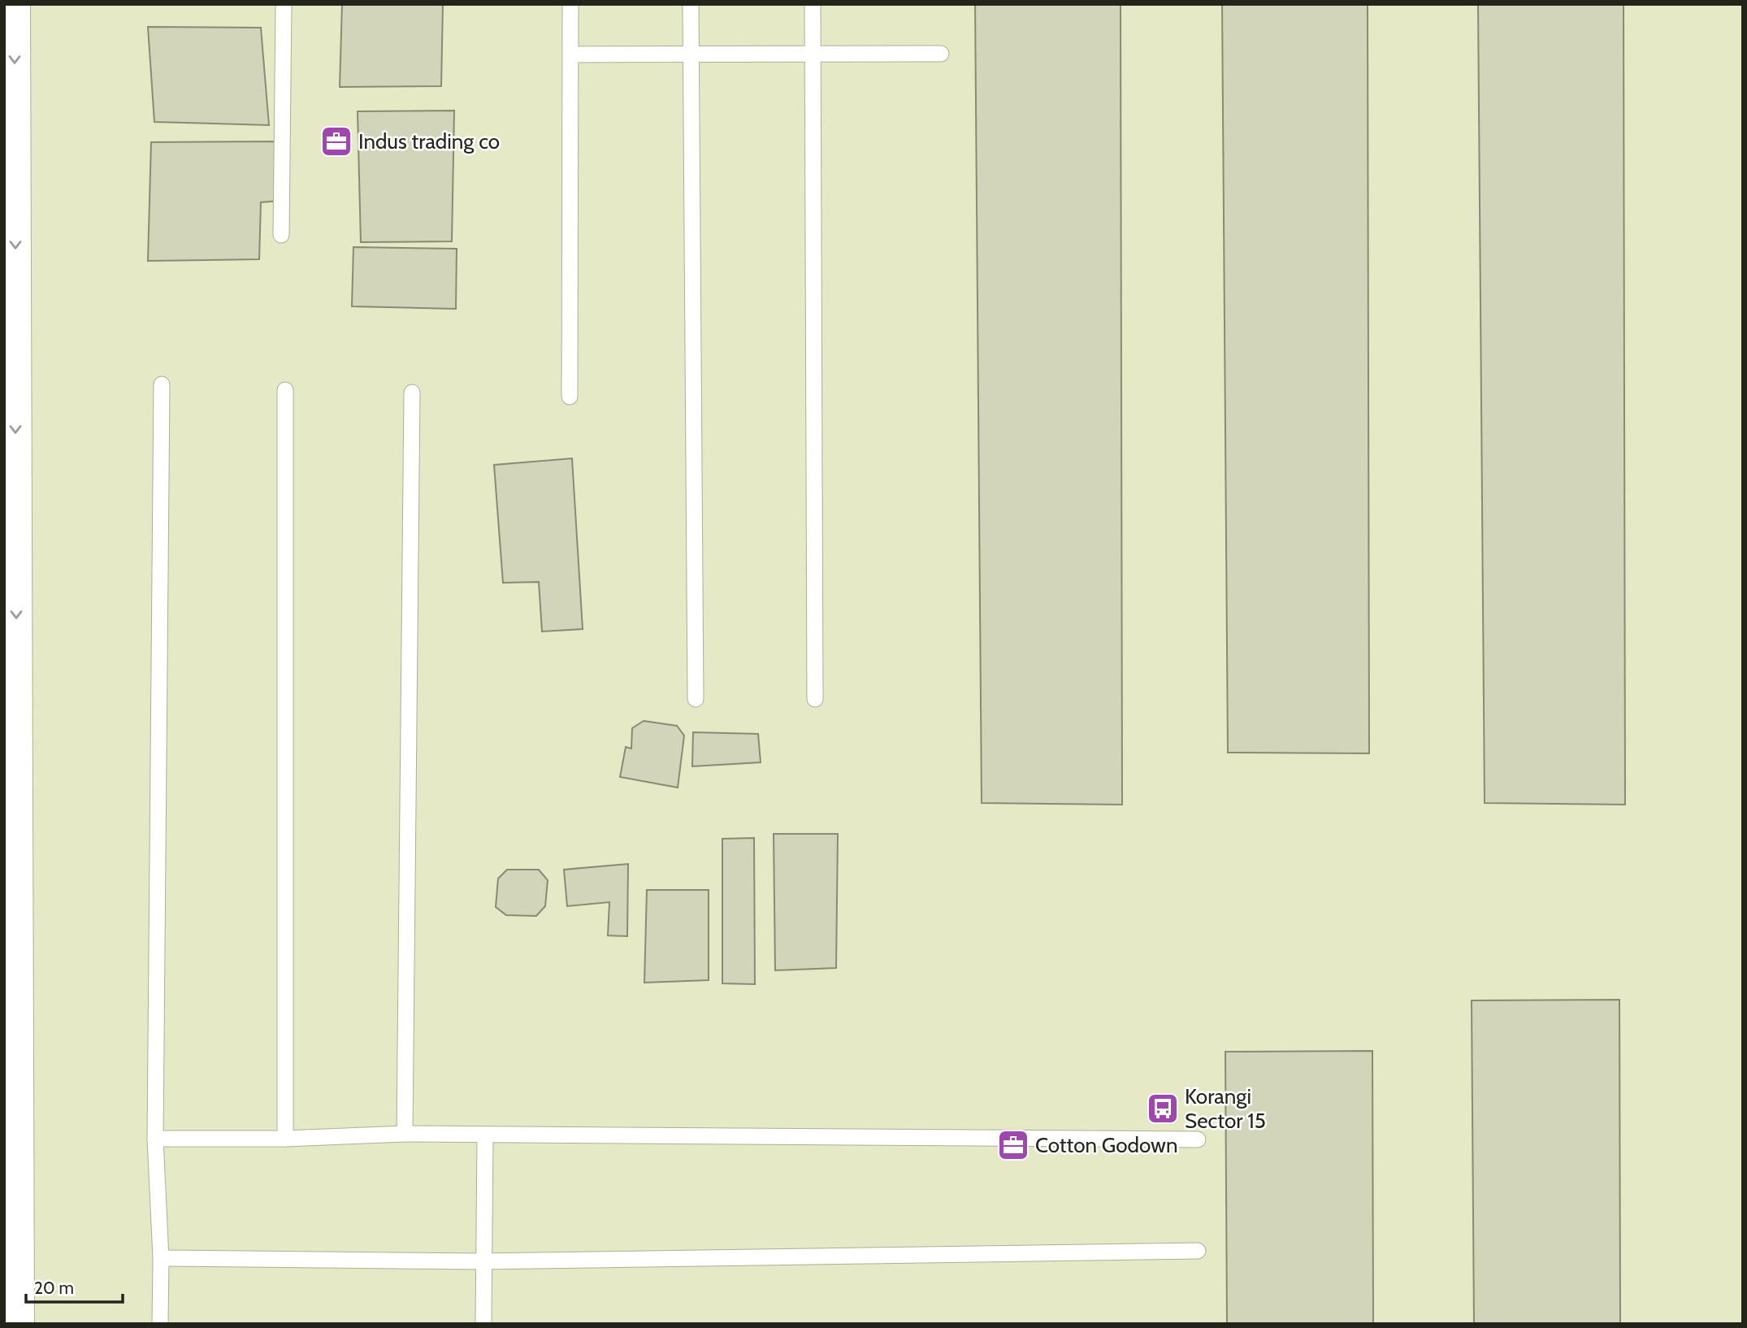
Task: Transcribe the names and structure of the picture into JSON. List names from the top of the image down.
{
  "places": {
    "office": ["Indus trading co", "Cotton Godown"],
    "bus stop": ["Korangi Sector 15"]
  },
  "scale_bar": "20 m"
}
